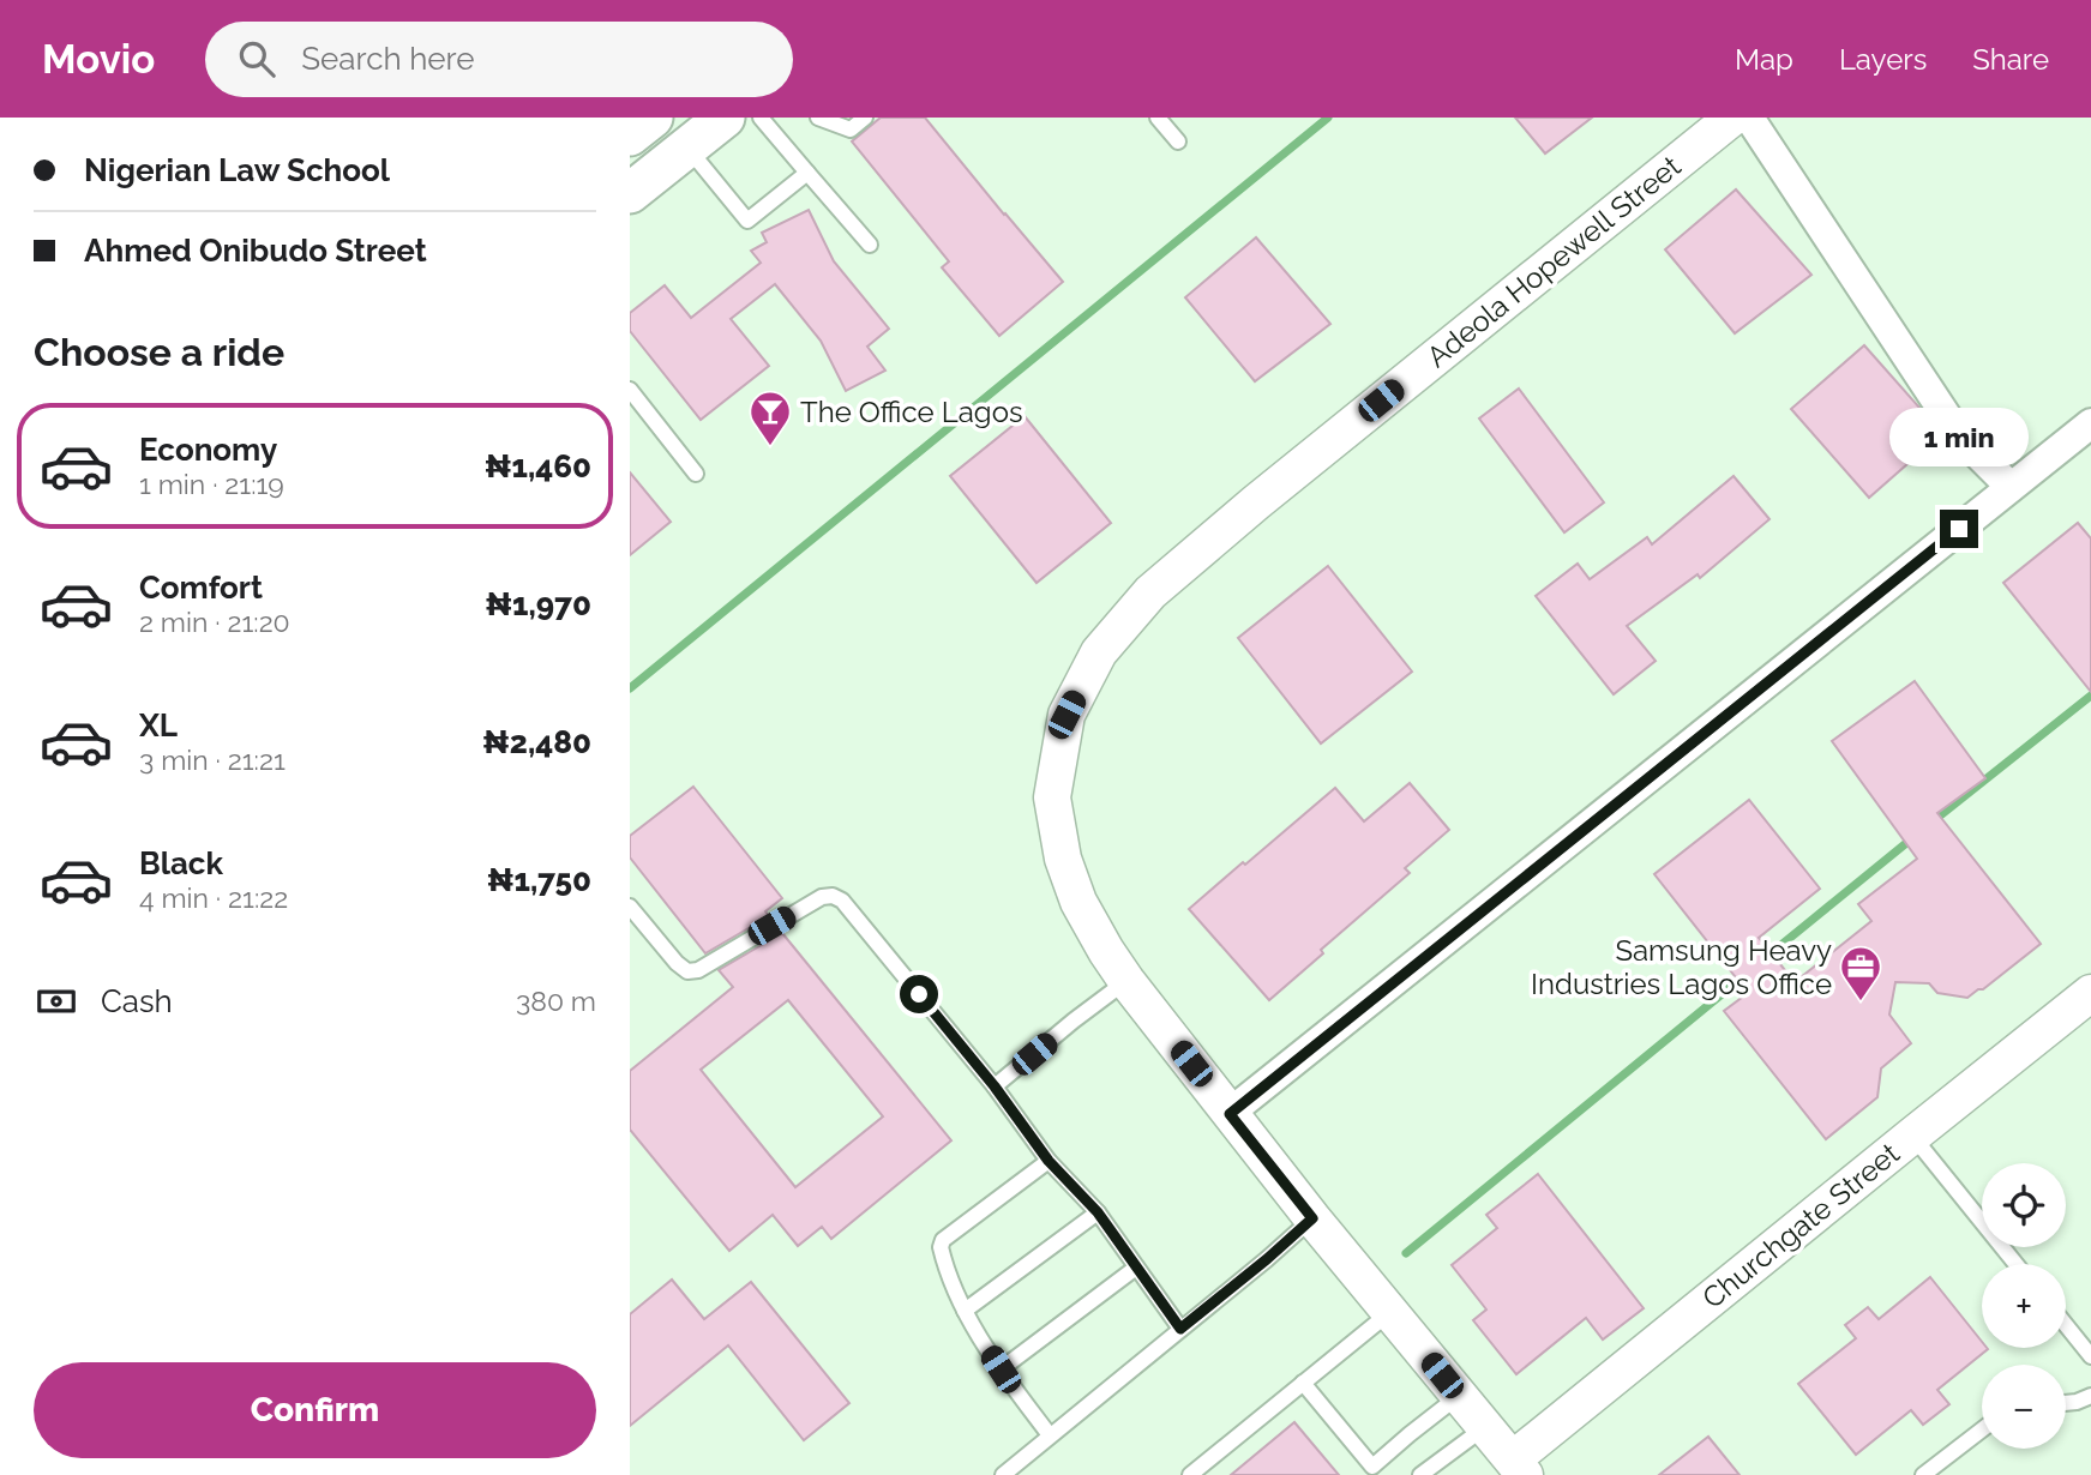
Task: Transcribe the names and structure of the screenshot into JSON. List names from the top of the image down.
{
  "streets": {
    "street": ["Adeola Hopewell Street", "Churchgate Street"]
  },
  "crossings": [
    ["Adeola Hopewell Street", "Churchgate Street"]
  ],
  "places": {
    "bar": ["The Office Lagos"],
    "office": ["Samsung Heavy Industries Lagos Office"]
  },
  "page": {
    "header": "Movio",
    "search": "Search here",
    "nav": ["Map", "Layers", "Share"],
    "banner": ["Nigerian Law School", "Ahmed Onibudo Street"],
    "heading": "Choose a ride",
    "list": [
      {
        "name": "Economy",
        "note": "1 min · 21:19",
        "value": "₦1,460"
      },
      {
        "name": "Comfort",
        "note": "2 min · 21:20",
        "value": "₦1,970"
      },
      {
        "name": "XL",
        "note": "3 min · 21:21",
        "value": "₦2,480"
      },
      {
        "name": "Black",
        "note": "4 min · 21:22",
        "value": "₦1,750"
      }
    ],
    "bubble": "1 min",
    "pay": ["Cash", "380 m"],
    "map_buttons": ["+", "−"],
    "buttons": "Confirm"
  }
}
